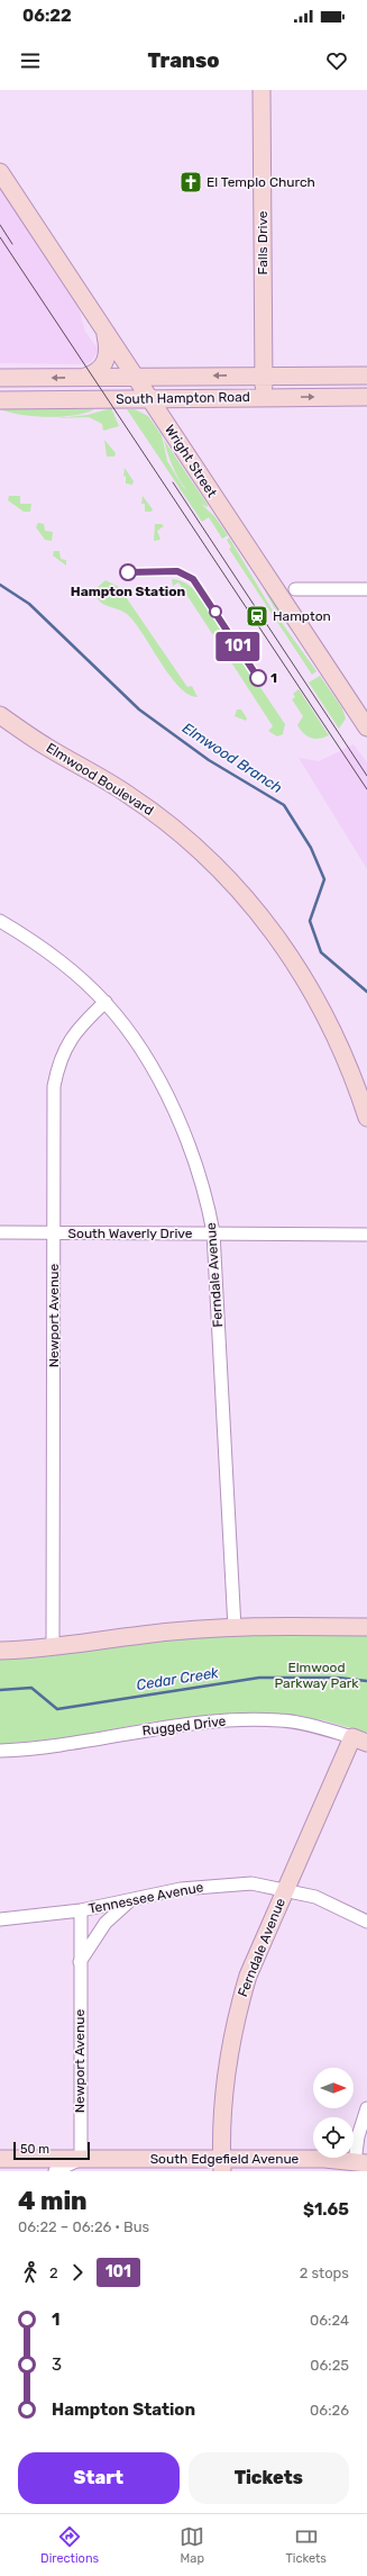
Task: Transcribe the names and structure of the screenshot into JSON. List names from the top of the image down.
{
  "streets": {
    "street": [
      "Falls Drive",
      "South Hampton Road",
      "Wright Street",
      "Elmwood Boulevard",
      "South Waverly Drive",
      "Ferndale Avenue",
      "Newport Avenue",
      "Rugged Drive",
      "Tennessee Avenue",
      "South Edgefield Avenue"
    ]
  },
  "crossings": [
    ["Falls Drive", "South Hampton Road"],
    ["South Hampton Road", "Wright Street"],
    ["South Waverly Drive", "Ferndale Avenue"],
    ["South Waverly Drive", "Newport Avenue"],
    ["Ferndale Avenue", "Newport Avenue"],
    ["Ferndale Avenue", "Rugged Drive"],
    ["Ferndale Avenue", "Tennessee Avenue"],
    ["Ferndale Avenue", "South Edgefield Avenue"],
    ["Newport Avenue", "Tennessee Avenue"],
    ["Newport Avenue", "South Edgefield Avenue"]
  ],
  "water": ["Elmwood Branch", "Cedar Creek"],
  "parks": ["Elmwood Parkway Park"],
  "places": {
    "church": ["El Templo Church"],
    "other": ["Hampton Station", "1"],
    "station": ["Hampton"]
  },
  "lines": ["bus line 101"],
  "scale_bar": "50 m",
  "north": "right",
  "page": {
    "status": "06:22",
    "header": "Transo",
    "on_map": "101",
    "scale": "50 m",
    "heading": ["4 min", "06:22 – 06:26 · Bus", "$1.65"],
    "legs": ["2", "101", "2 stops"],
    "list": [
      {
        "name": "1",
        "value": "06:24"
      },
      {
        "name": "3",
        "value": "06:25"
      },
      {
        "name": "Hampton Station",
        "value": "06:26"
      }
    ],
    "buttons": ["Start", "Tickets"],
    "tabs": ["Directions", "Map", "Tickets"]
  }
}
